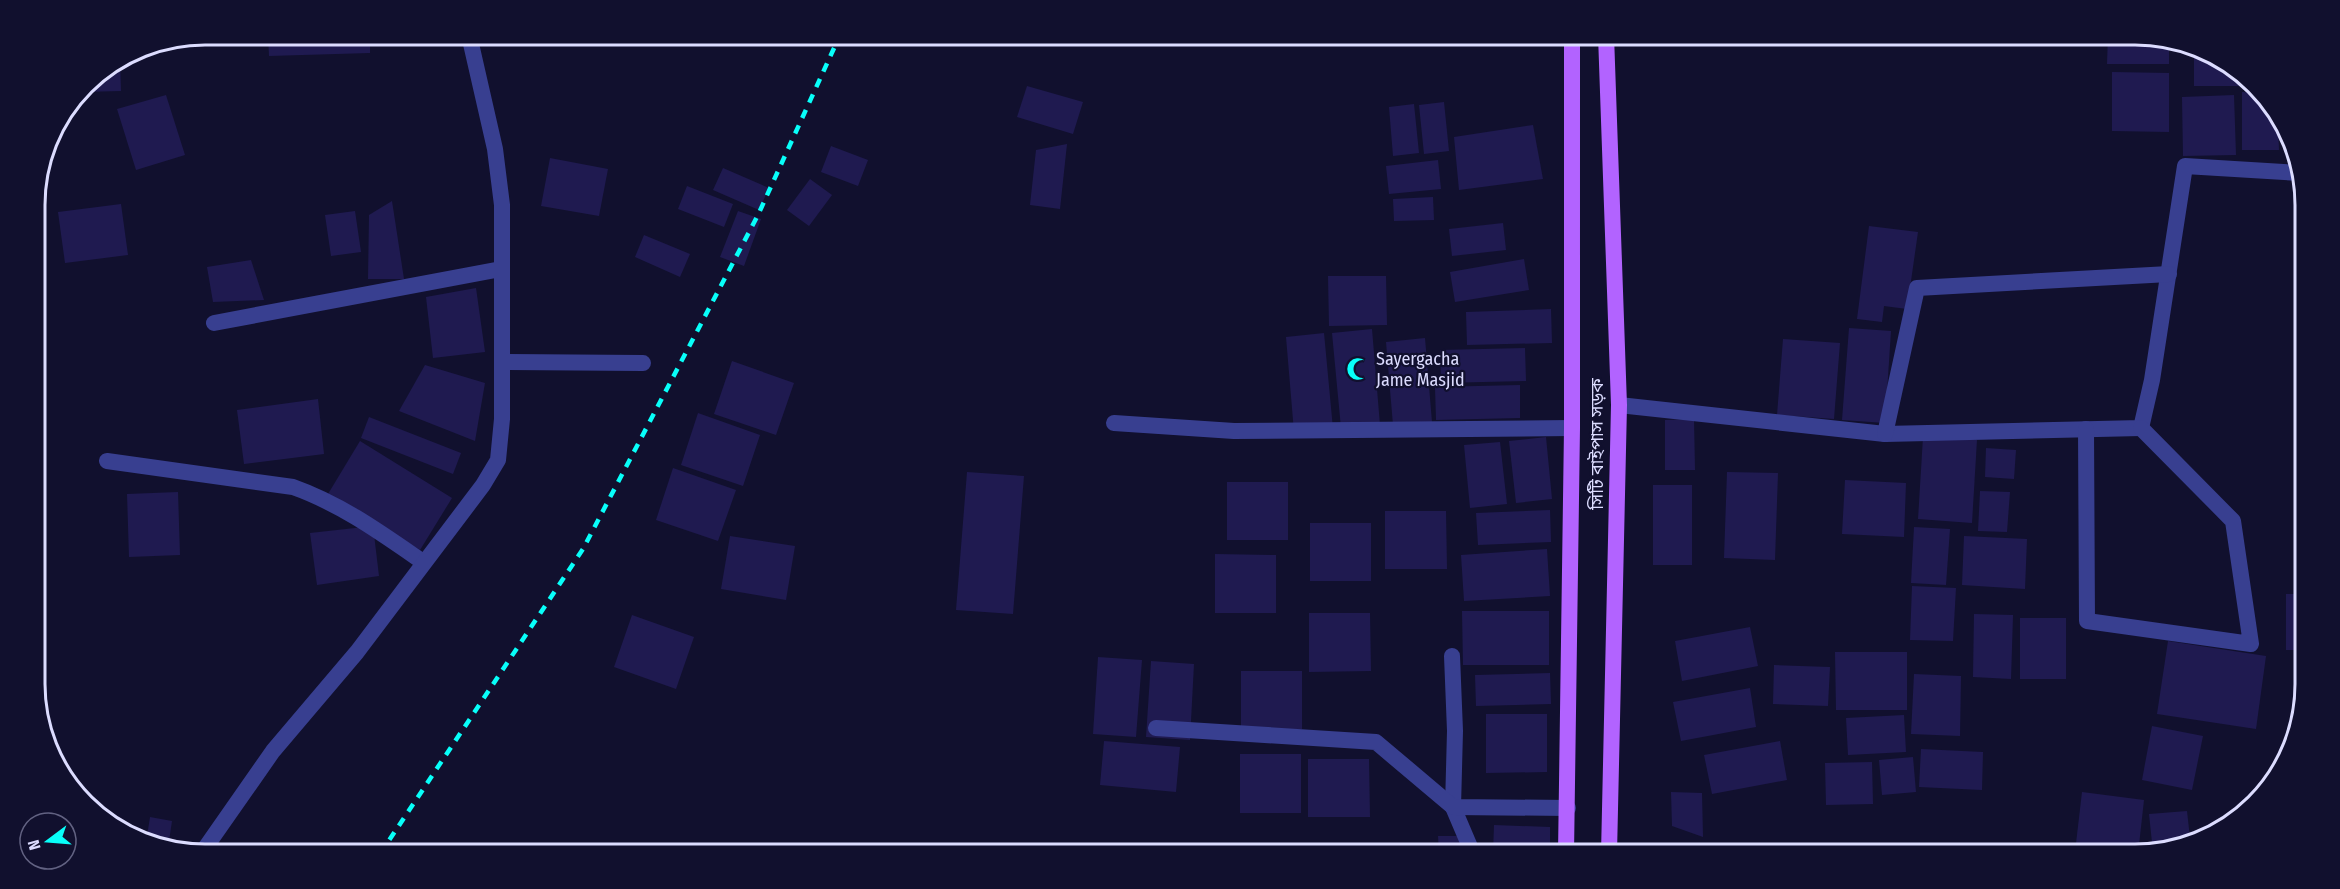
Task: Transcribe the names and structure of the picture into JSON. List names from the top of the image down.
{
  "streets": {
    "main road": ["সিটি বাইপাস সড়ক"]
  },
  "places": {
    "mosque": ["Sayergacha Jame Masjid"]
  },
  "north": "left"
}
